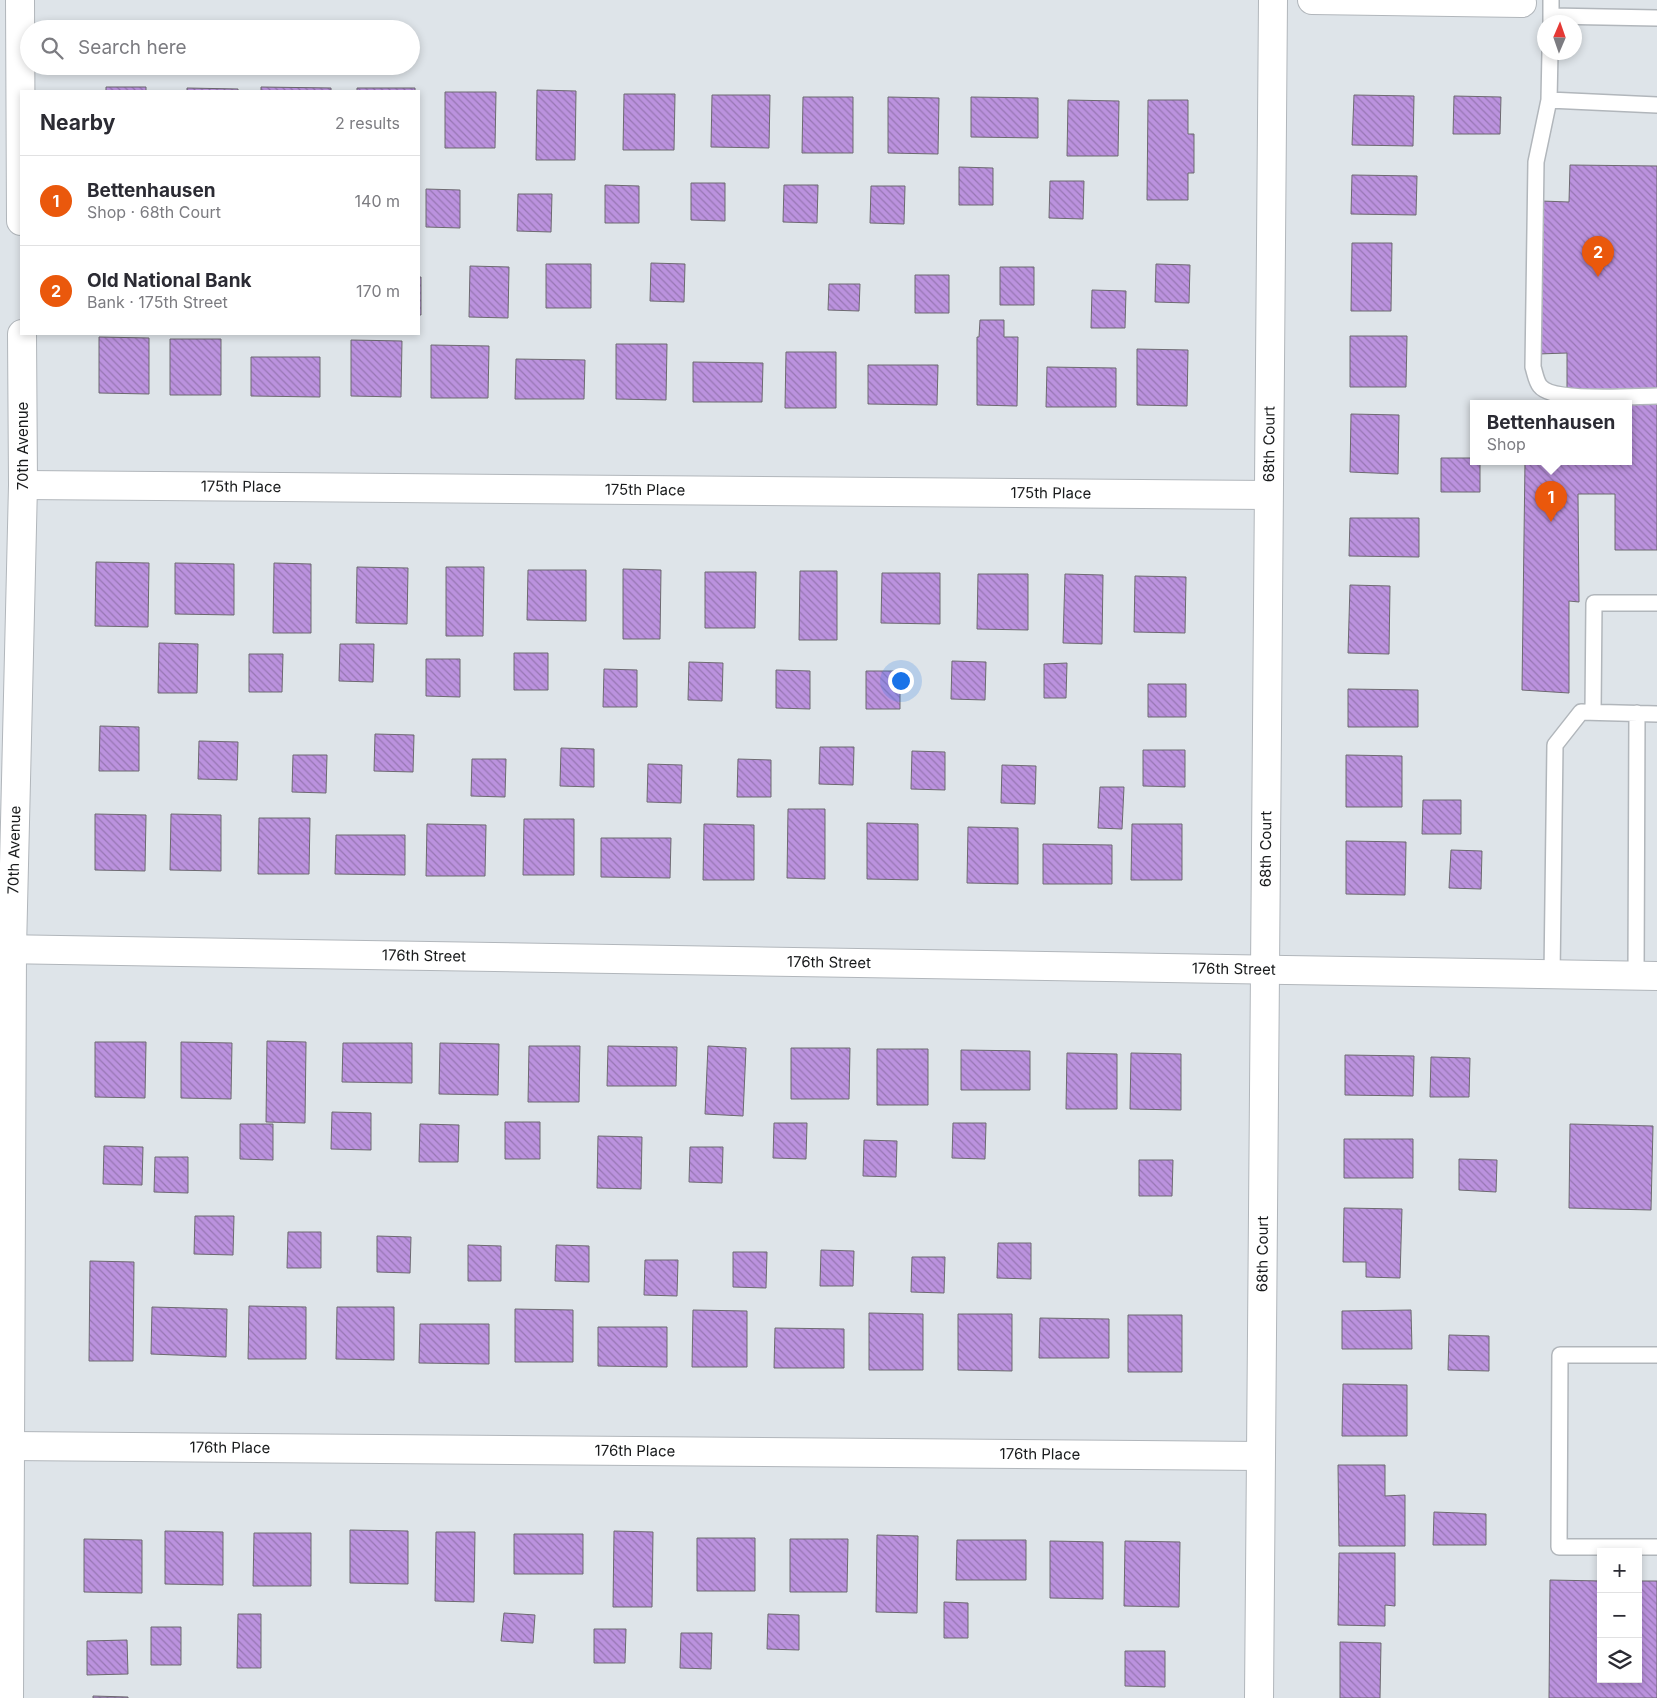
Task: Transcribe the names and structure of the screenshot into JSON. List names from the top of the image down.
{
  "streets": {
    "street": [
      "68th Court",
      "70th Avenue",
      "175th Place",
      "176th Street",
      "176th Place"
    ]
  },
  "crossings": [
    ["68th Court", "175th Place"],
    ["68th Court", "176th Street"],
    ["68th Court", "176th Place"],
    ["70th Avenue", "175th Place"],
    ["70th Avenue", "176th Street"],
    ["70th Avenue", "176th Place"]
  ],
  "north": "top",
  "page": {
    "search": "Search here",
    "heading": ["Nearby", "2 results"],
    "list": [
      {
        "mark": "1",
        "name": "Bettenhausen",
        "note": "Shop · 68th Court",
        "value": "140 m"
      },
      {
        "mark": "2",
        "name": "Old National Bank",
        "note": "Bank · 175th Street",
        "value": "170 m"
      }
    ],
    "pins": ["2", "1"],
    "popup": ["Bettenhausen", "Shop"],
    "map_buttons": ["+", "−"]
  }
}
